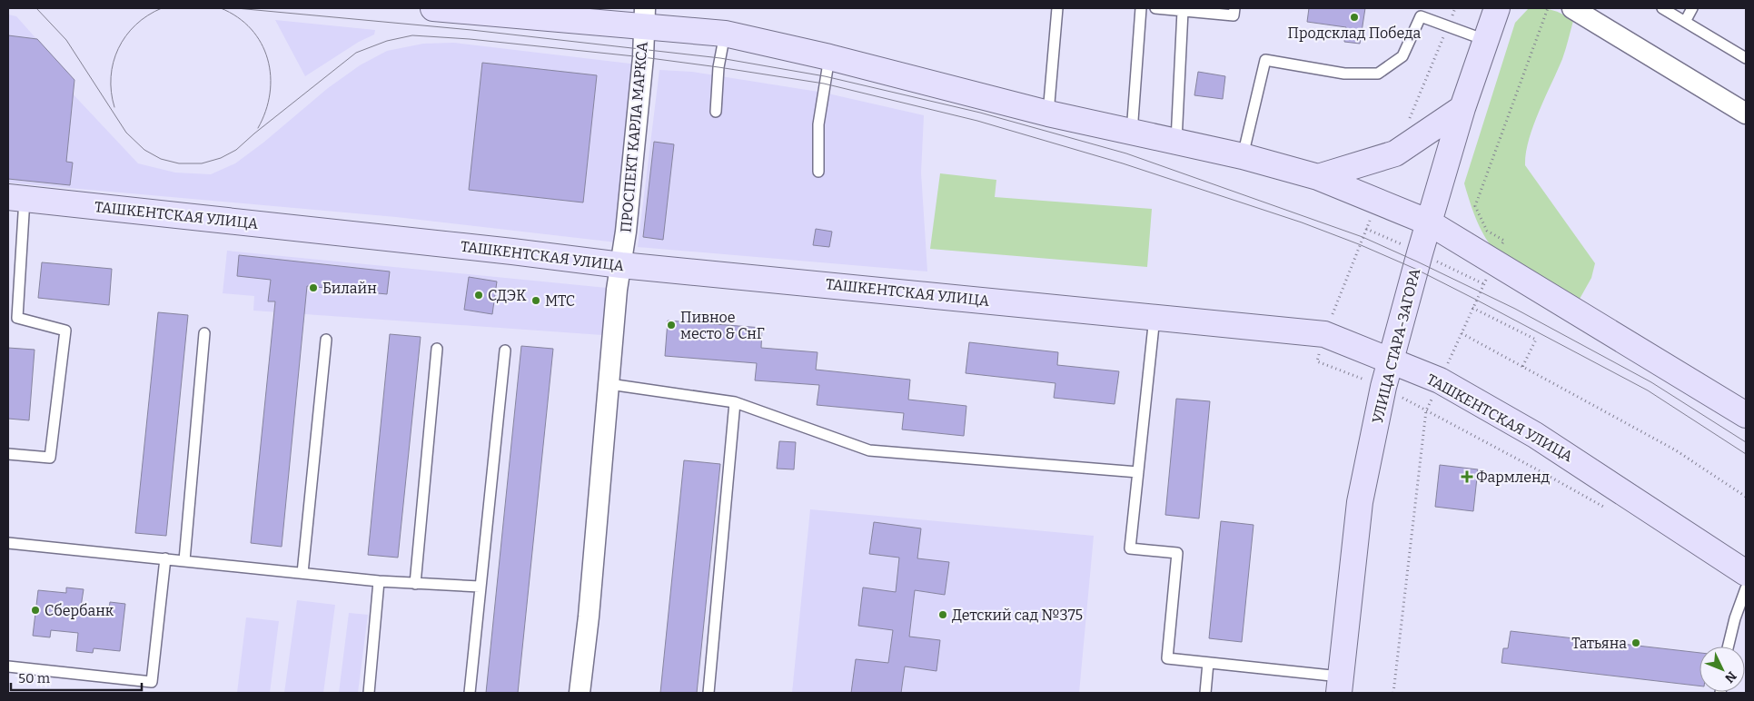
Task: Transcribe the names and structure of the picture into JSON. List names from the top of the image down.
{
  "streets": {
    "main road": ["ТАШКЕНТСКАЯ УЛИЦА", "УЛИЦА СТАРА-ЗАГОРА"],
    "street": ["ПРОСПЕКТ КАРЛА МАРКСА"]
  },
  "crossings": [
    ["ПРОСПЕКТ КАРЛА МАРКСА", "ТАШКЕНТСКАЯ УЛИЦА"],
    ["ТАШКЕНТСКАЯ УЛИЦА", "УЛИЦА СТАРА-ЗАГОРА"]
  ],
  "places": {
    "other": [
      "Продсклад Победа",
      "Билайн",
      "СДЭК",
      "МТС",
      "Пивное место & СнГ",
      "Сбербанк",
      "Детский сад №375",
      "Татьяна"
    ],
    "health": ["Фармленд"]
  },
  "scale_bar": "50 m",
  "north": "bottom right"
}
